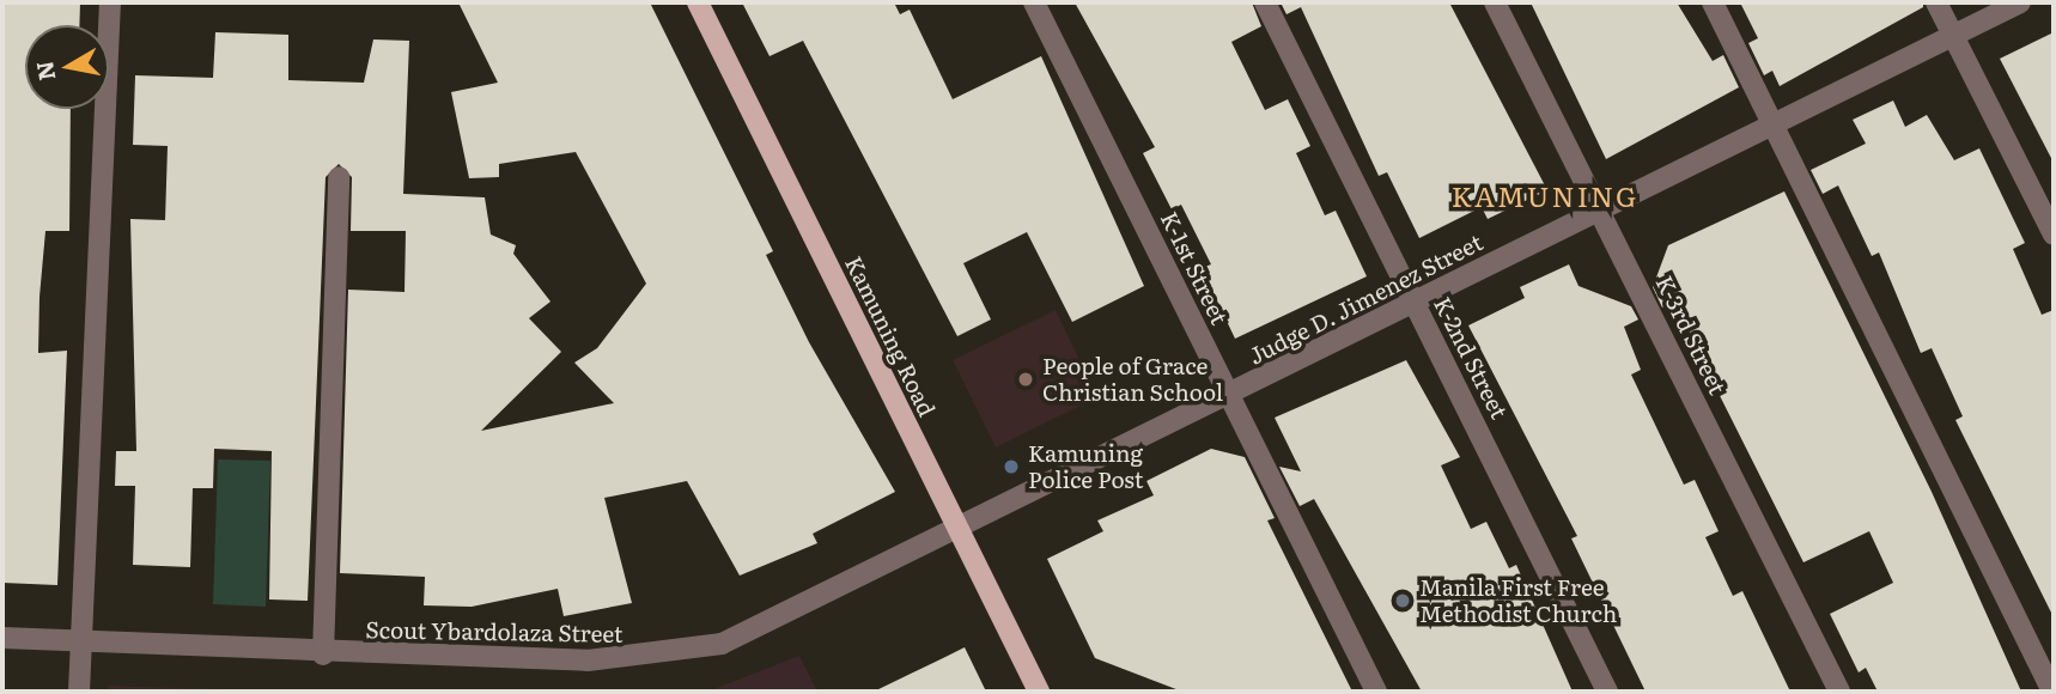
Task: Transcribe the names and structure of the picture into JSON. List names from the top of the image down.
{
  "streets": {
    "main road": ["Kamuning Road"],
    "street": [
      "K-1st Street",
      "Judge D. Jimenez Street",
      "K-3rd Street",
      "K-2nd Street",
      "Scout Ybardolaza Street"
    ]
  },
  "crossings": [
    ["K-1st Street", "Judge D. Jimenez Street"],
    ["Judge D. Jimenez Street", "K-3rd Street"],
    ["Judge D. Jimenez Street", "Kamuning Road"],
    ["Judge D. Jimenez Street", "K-2nd Street"],
    ["Judge D. Jimenez Street", "Scout Ybardolaza Street"],
    ["Kamuning Road", "Scout Ybardolaza Street"]
  ],
  "districts": ["KAMUNING"],
  "places": ["People of Grace Christian School", "Kamuning Police Post", "Manila First Free Methodist Church"],
  "north": "left"
}
